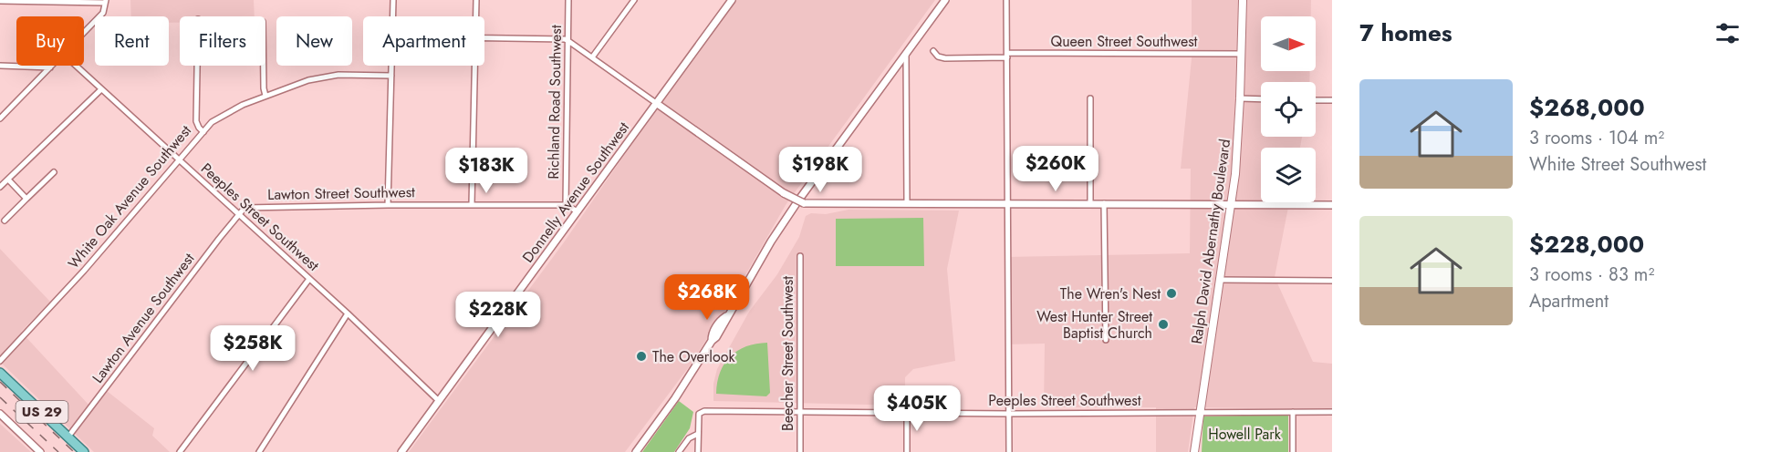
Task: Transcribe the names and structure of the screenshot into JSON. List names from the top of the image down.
{
  "streets": {
    "main road": ["Ralph David Abernathy Boulevard", "US 29"],
    "street": [
      "Queen Street Southwest",
      "Richland Road Southwest",
      "Donnelly Avenue Southwest",
      "Lawton Street Southwest",
      "White Oak Avenue Southwest",
      "Peeples Street Southwest",
      "Lawton Avenue Southwest",
      "Beecher Street Southwest"
    ]
  },
  "crossings": [
    ["Queen Street Southwest", "Ralph David Abernathy Boulevard"],
    ["Richland Road Southwest", "Lawton Street Southwest"],
    ["Donnelly Avenue Southwest", "Lawton Street Southwest"],
    ["Donnelly Avenue Southwest", "Peeples Street Southwest"],
    ["Lawton Street Southwest", "Peeples Street Southwest"],
    ["Lawton Street Southwest", "Lawton Avenue Southwest"],
    ["White Oak Avenue Southwest", "Peeples Street Southwest"],
    ["Peeples Street Southwest", "Ralph David Abernathy Boulevard"],
    ["Peeples Street Southwest", "Lawton Avenue Southwest"],
    ["Peeples Street Southwest", "Beecher Street Southwest"],
    ["Lawton Avenue Southwest", "US 29"]
  ],
  "parks": ["Howell Park"],
  "places": ["The Wren's Nest", "West Hunter Street Baptist Church", "The Overlook"],
  "north": "right",
  "page": {
    "heading": "7 homes",
    "chip": [
      "Buy",
      "Rent",
      "Filters",
      "New",
      "Apartment"
    ],
    "list": [
      {
        "name": "$268,000",
        "note": "3 rooms · 104 m² · White Street Southwest"
      },
      {
        "name": "$228,000",
        "note": "3 rooms · 83 m² · Apartment"
      }
    ],
    "price": [
      "$260K",
      "$198K",
      "$183K",
      "$268K",
      "$228K",
      "$258K",
      "$405K"
    ]
  }
}
